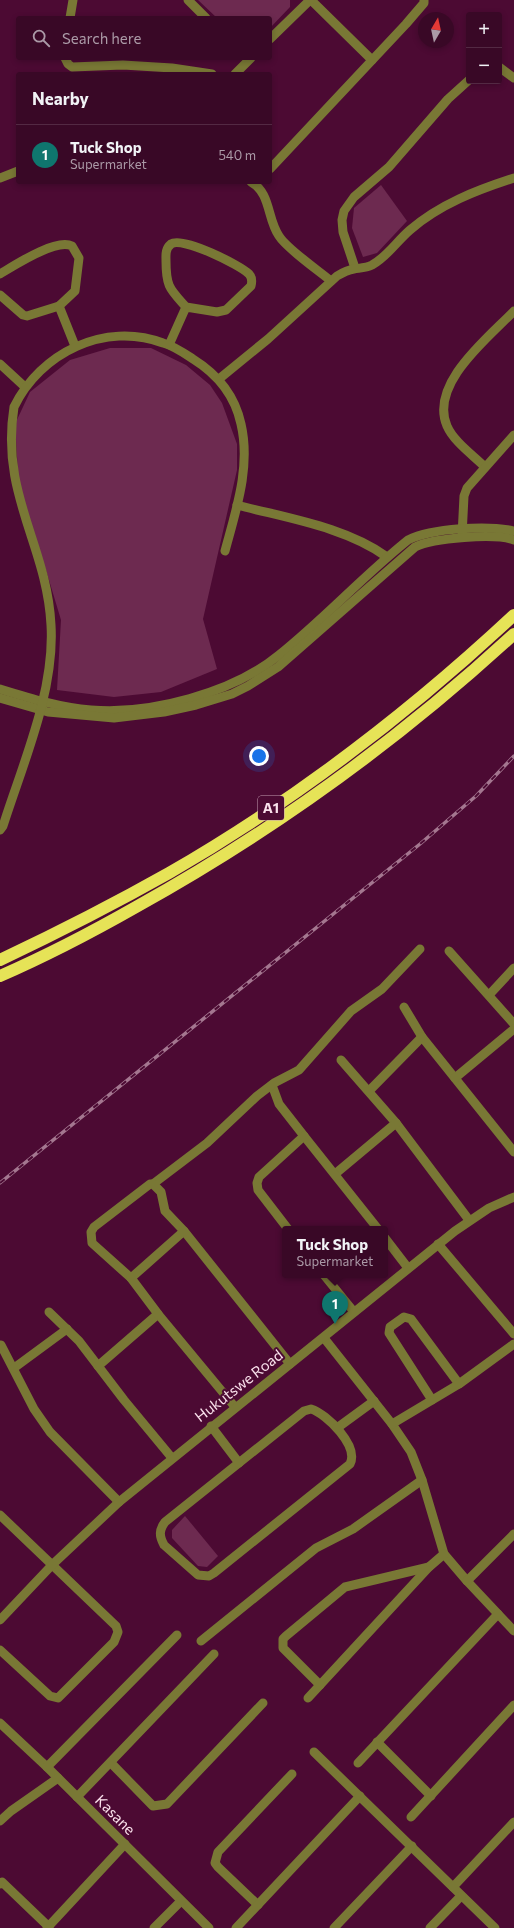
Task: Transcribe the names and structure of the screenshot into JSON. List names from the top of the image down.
{
  "streets": {
    "highway": ["A1"],
    "street": ["Hukutswe Road", "Kasane"]
  },
  "north": "top",
  "page": {
    "map_buttons": ["+", "−"],
    "search": "Search here",
    "heading": "Nearby",
    "list": [
      {
        "mark": "1",
        "name": "Tuck Shop",
        "note": "Supermarket",
        "value": "540 m"
      }
    ],
    "popup": ["Tuck Shop", "Supermarket"],
    "pins": "1"
  }
}
